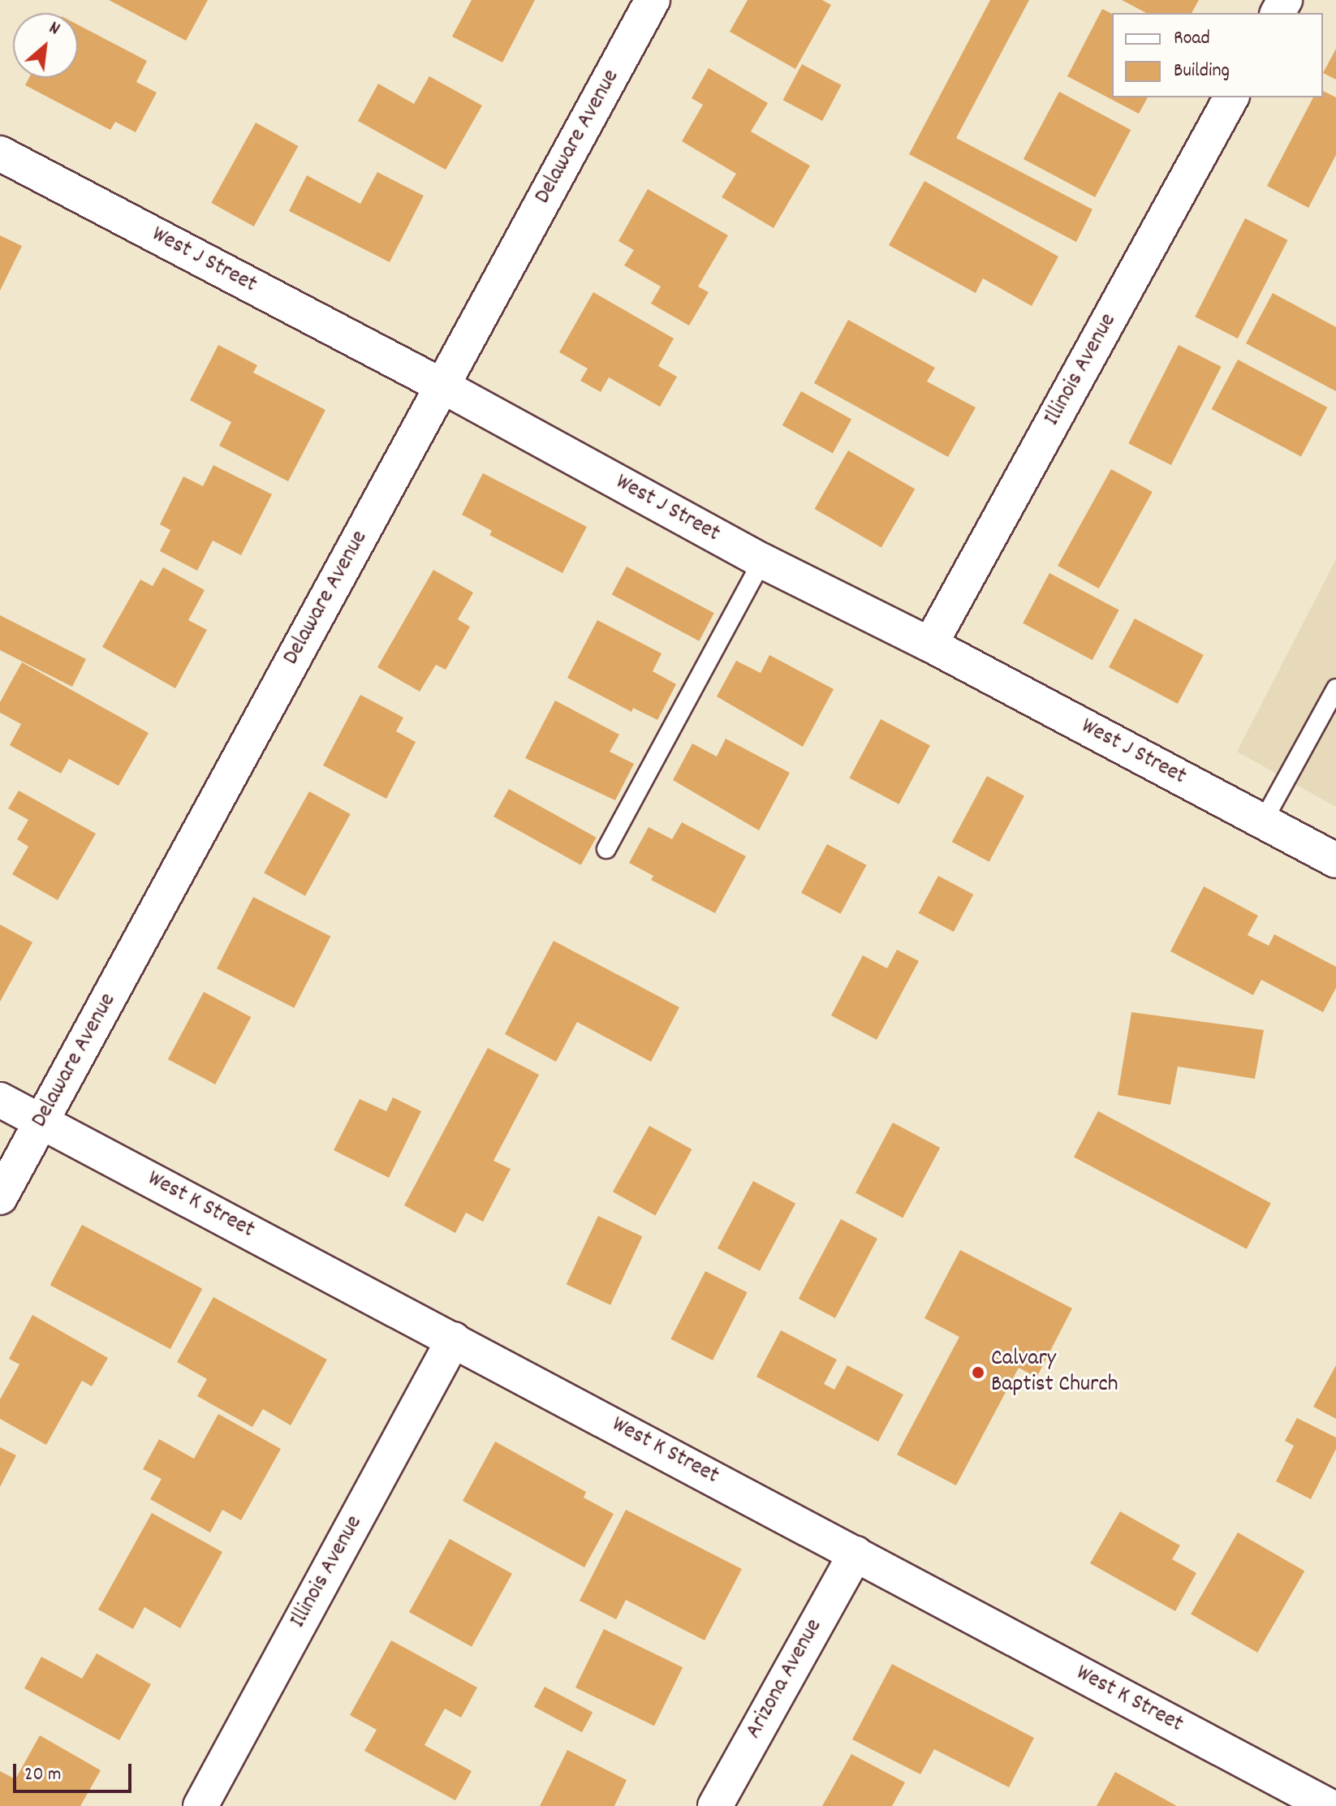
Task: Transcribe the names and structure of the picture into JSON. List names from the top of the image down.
{
  "streets": {
    "street": [
      "Delaware Avenue",
      "West J Street",
      "Illinois Avenue",
      "West K Street",
      "Arizona Avenue"
    ]
  },
  "crossings": [
    ["Delaware Avenue", "West J Street"],
    ["Delaware Avenue", "West K Street"],
    ["West J Street", "Illinois Avenue"],
    ["Illinois Avenue", "West K Street"],
    ["West K Street", "Arizona Avenue"]
  ],
  "places": ["Calvary Baptist Church"],
  "legend": ["Road", "Building"],
  "scale_bar": "20 m",
  "north": "top right"
}
